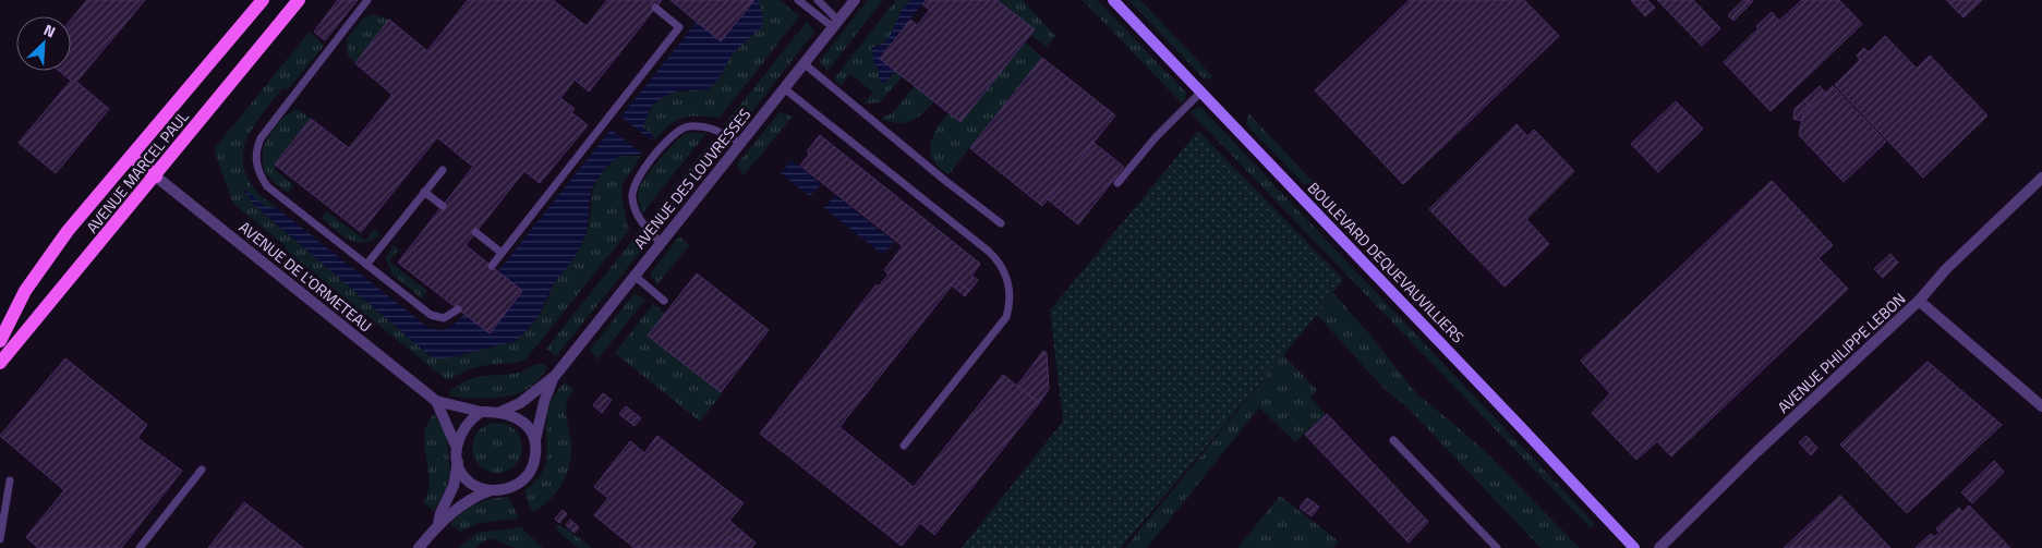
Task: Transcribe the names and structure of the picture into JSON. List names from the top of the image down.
{
  "streets": {
    "main road": ["AVENUE MARCEL PAUL", "BOULEVARD DEQUEVAUVILLIERS"],
    "street": ["AVENUE DES LOUVRESSES", "AVENUE DE L'ORMETEAU", "AVENUE PHILIPPE LEBON"]
  },
  "crossings": [
    ["AVENUE MARCEL PAUL", "AVENUE DE L'ORMETEAU"],
    ["AVENUE DES LOUVRESSES", "AVENUE DE L'ORMETEAU"]
  ],
  "north": "top right"
}
